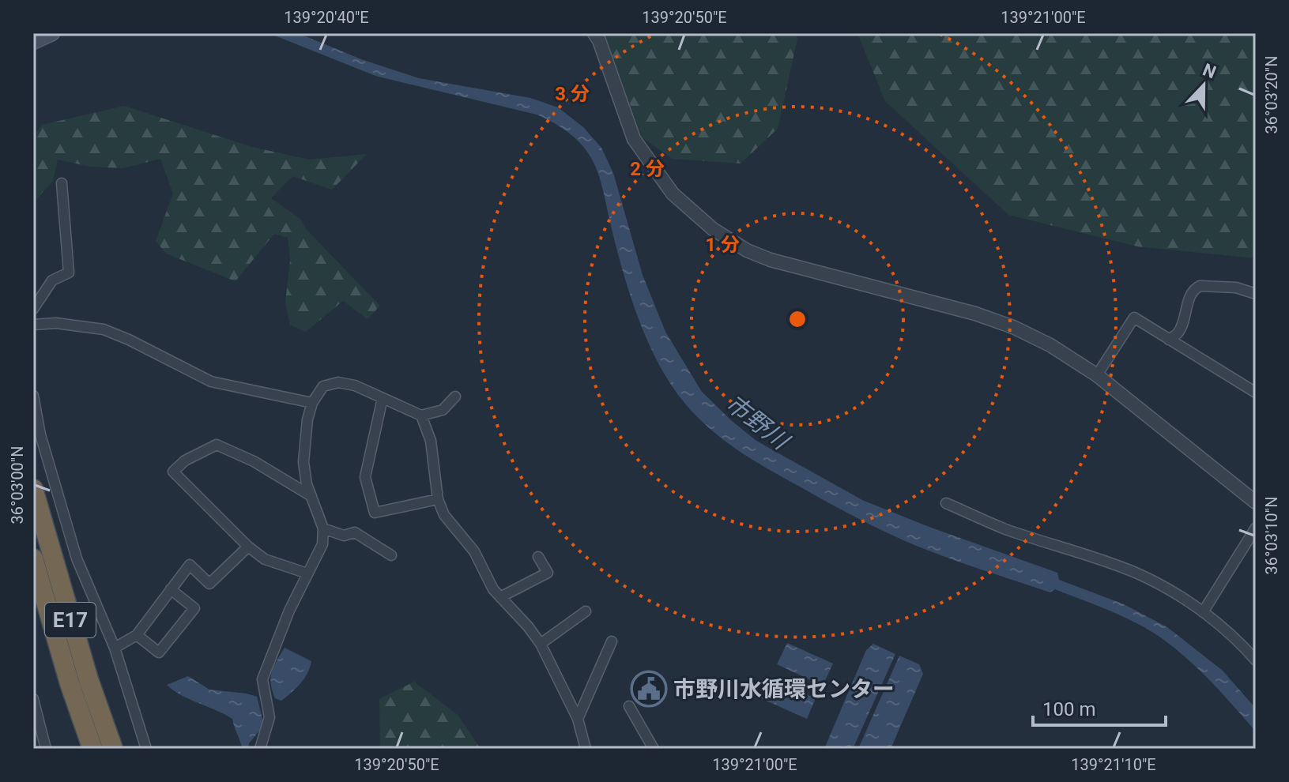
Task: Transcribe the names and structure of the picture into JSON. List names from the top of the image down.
{
  "streets": {
    "highway": ["E17"]
  },
  "water": ["市野川"],
  "places": {
    "public building": ["市野川水循環センター"]
  },
  "scale_bar": "100 m",
  "north": "top",
  "coordinates": [
    "139°20'40\"E",
    "139°20'50\"E",
    "139°21'00\"E",
    "36°03'20\"N",
    "36°03'00\"N",
    "36°03'10\"N",
    "139°21'10\"E"
  ],
  "rings": ["3 分", "2 分", "1 分"]
}
